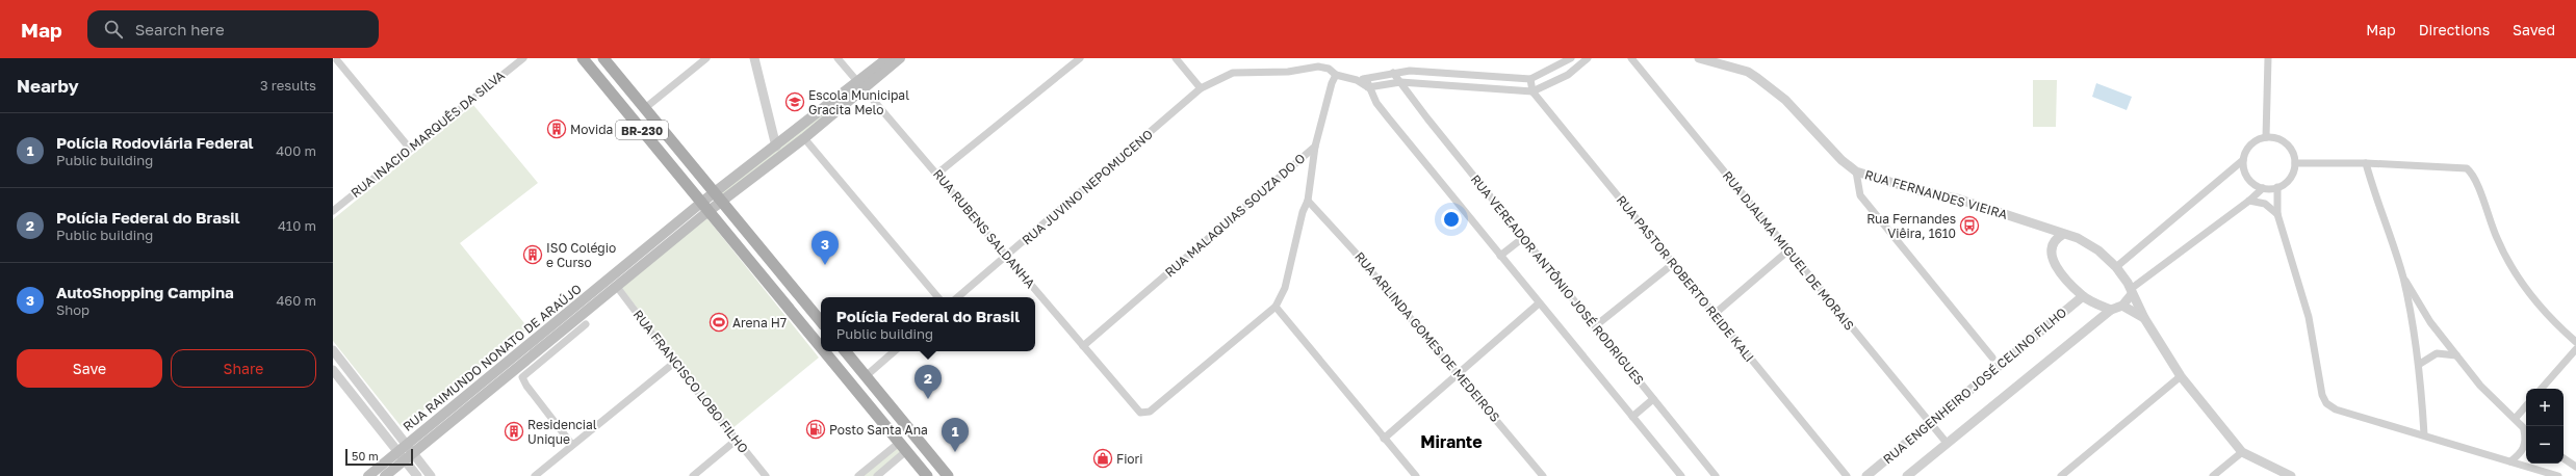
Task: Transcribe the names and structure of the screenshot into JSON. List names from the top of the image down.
{
  "streets": {
    "main road": ["BR-230", "RUA RAIMUNDO NONATO DE ARAÚJO"],
    "street": [
      "RUA INACIO MARQUÊS DA SILVA",
      "RUA JUVINO NEPOMUCENO",
      "RUA FERNANDES VIEIRA",
      "RUA MALAQUIAS SOUZA DO O",
      "RUA RUBENS SALDANHA",
      "RUA DJALMA MIGUEL DE MORAIS",
      "RUA PASTOR ROBERTO REIDE KALI",
      "RUA VEREADOR ANTÔNIO JOSÉ RODRIGUES",
      "RUA ARLINDA GOMES DE MEDEIROS",
      "RUA FRANCISCO LOBO FILHO",
      "RUA ENGENHEIRO JOSÉ CELINO FILHO"
    ]
  },
  "crossings": [
    ["BR-230", "RUA RAIMUNDO NONATO DE ARAÚJO"],
    ["RUA JUVINO NEPOMUCENO", "RUA MALAQUIAS SOUZA DO O"],
    ["RUA JUVINO NEPOMUCENO", "RUA RUBENS SALDANHA"],
    ["RUA MALAQUIAS SOUZA DO O", "RUA RUBENS SALDANHA"],
    ["RUA RUBENS SALDANHA", "RUA RAIMUNDO NONATO DE ARAÚJO"],
    ["RUA DJALMA MIGUEL DE MORAIS", "RUA ENGENHEIRO JOSÉ CELINO FILHO"],
    ["RUA RAIMUNDO NONATO DE ARAÚJO", "RUA FRANCISCO LOBO FILHO"]
  ],
  "districts": ["Mirante"],
  "places": {
    "school or university": ["Escola Municipal Gracita Melo"],
    "building": ["Movida", "ISO Colégio e Curso", "Residencial Unique"],
    "bus stop": ["Rua Fernandes Viêira, 1610"],
    "sports": ["Arena H7"],
    "fuel station": ["Posto Santa Ana"],
    "shop": ["Fiori"]
  },
  "scale_bar": "50 m",
  "page": {
    "header": "Map",
    "search": "Search here",
    "nav": ["Map", "Directions", "Saved"],
    "heading": ["Nearby", "3 results"],
    "list": [
      {
        "mark": "1",
        "name": "Polícia Rodoviária Federal",
        "note": "Public building",
        "value": "400 m"
      },
      {
        "mark": "2",
        "name": "Polícia Federal do Brasil",
        "note": "Public building",
        "value": "410 m"
      },
      {
        "mark": "3",
        "name": "AutoShopping Campina",
        "note": "Shop",
        "value": "460 m"
      }
    ],
    "pins": ["3", "2", "1"],
    "popup": ["Polícia Federal do Brasil", "Public building"],
    "buttons": ["Save", "Share"],
    "map_buttons": ["+", "−"],
    "scale": "50 m"
  }
}
